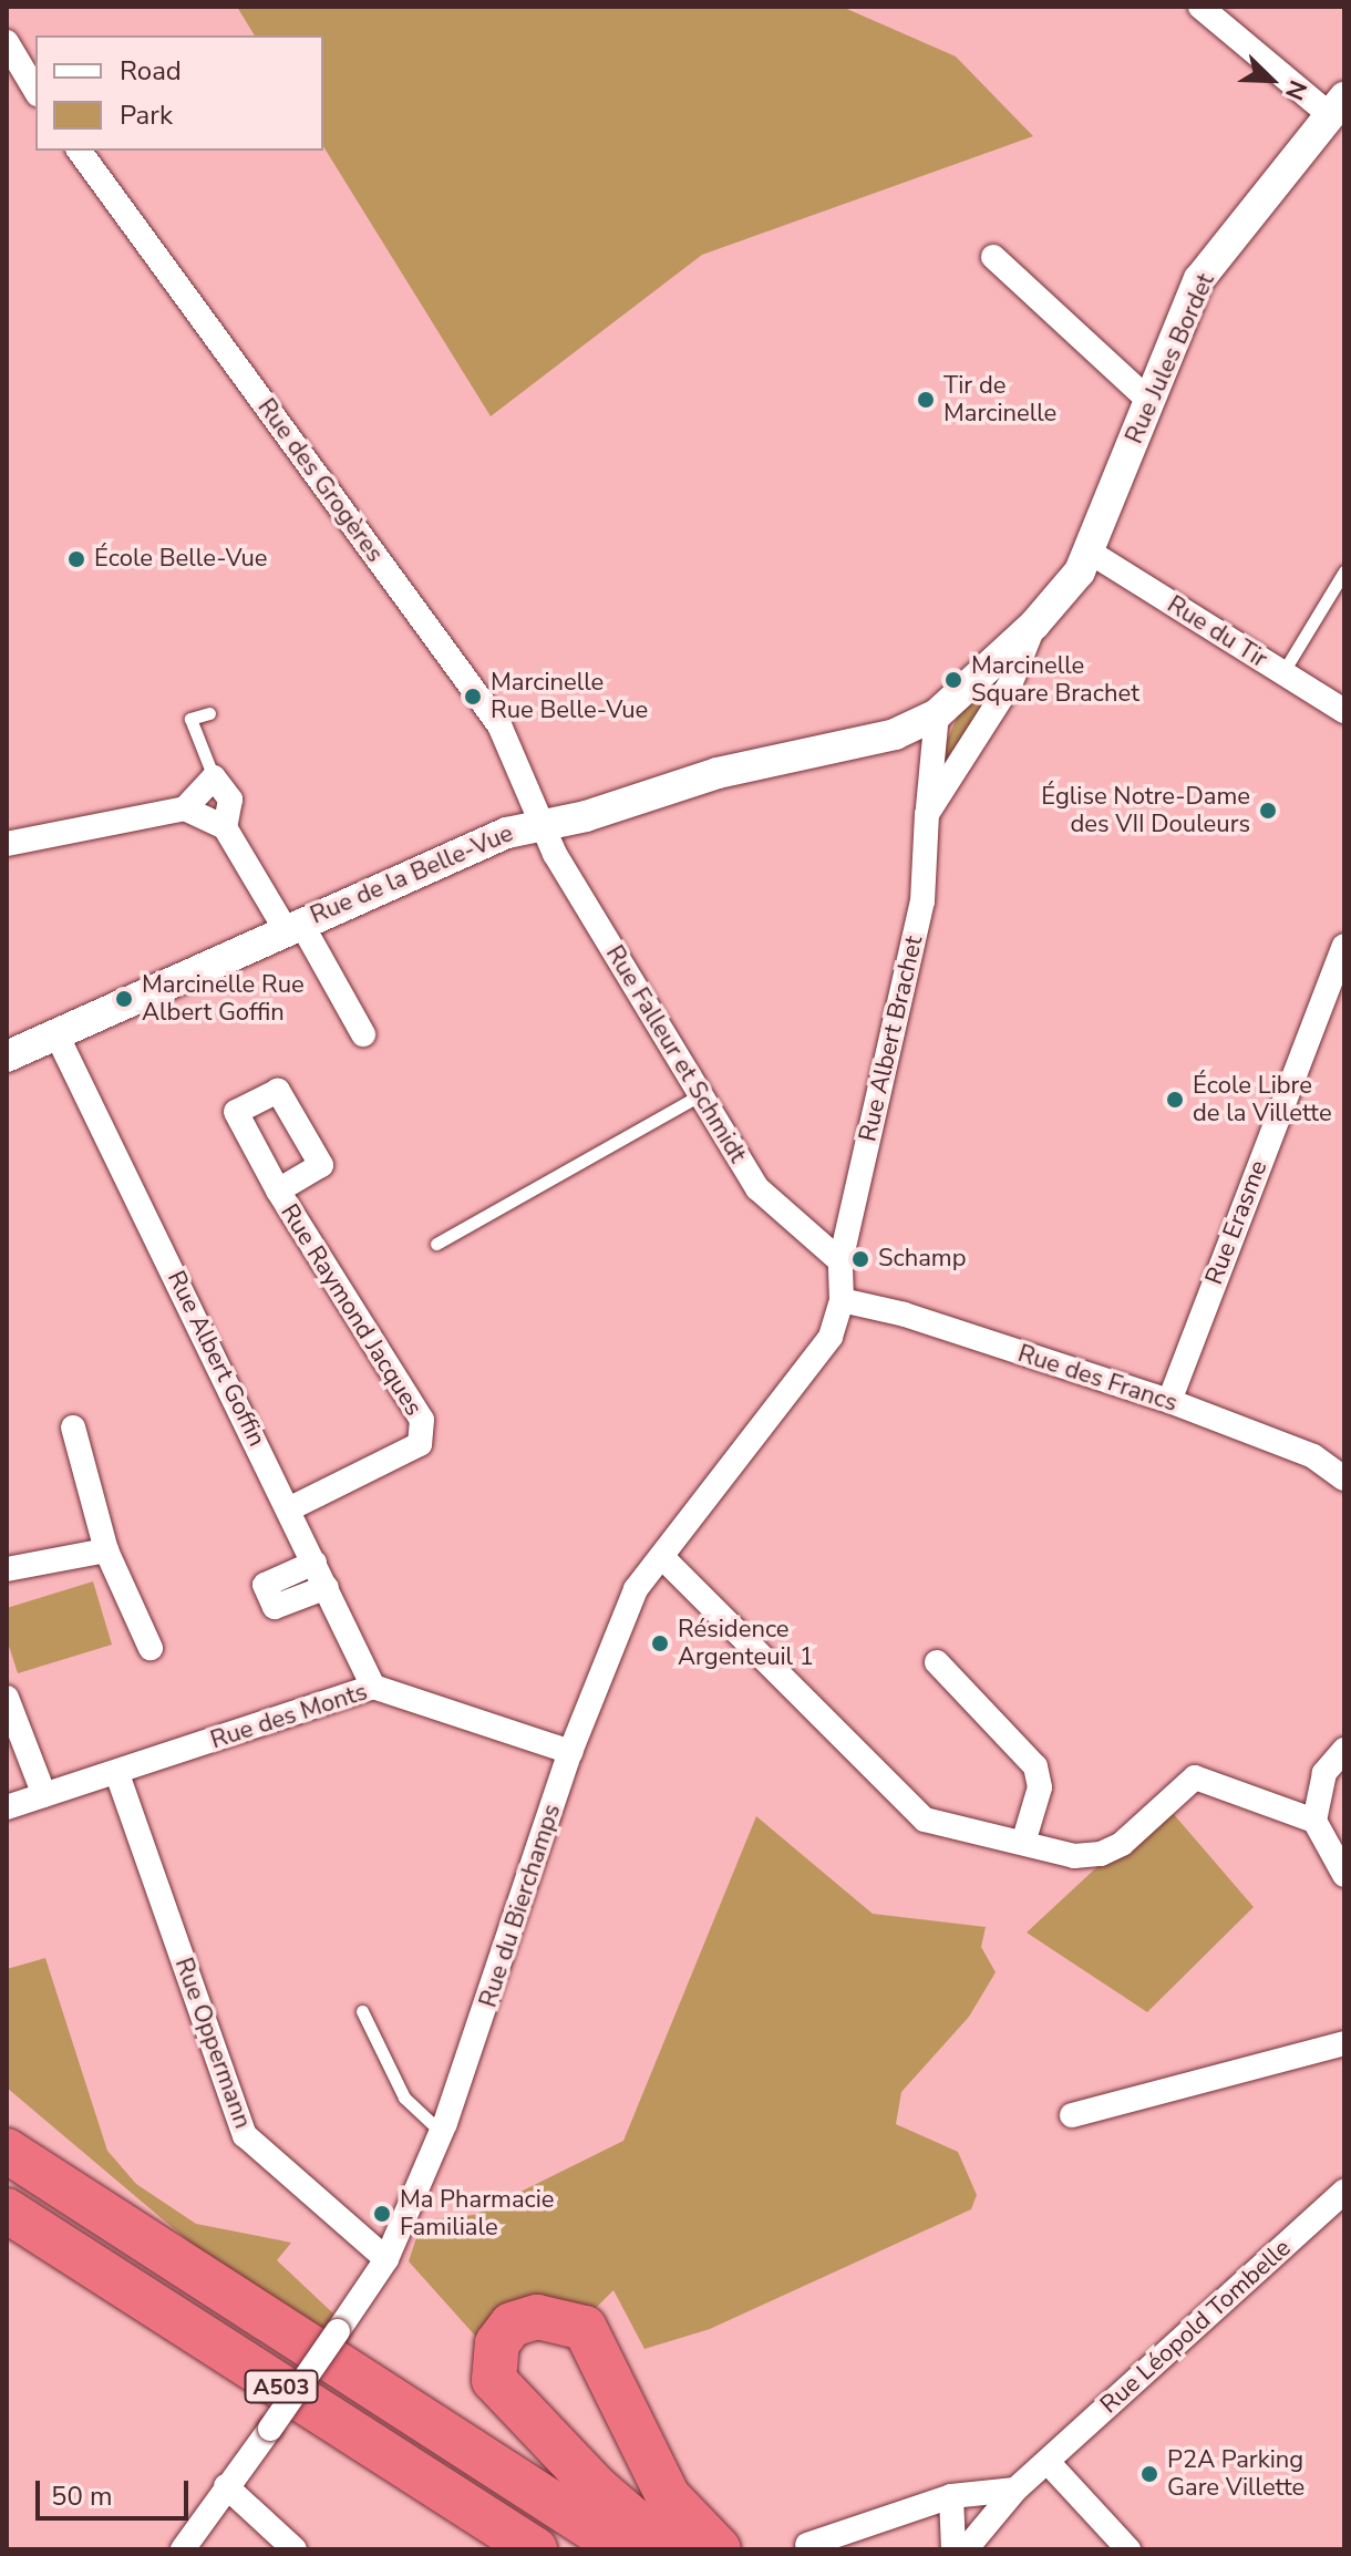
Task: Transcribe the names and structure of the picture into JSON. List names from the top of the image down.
{
  "streets": {
    "highway": ["A503"],
    "street": [
      "Rue Jules Bordet",
      "Rue des Grogères",
      "Rue du Tir",
      "Rue de la Belle-Vue",
      "Rue Albert Brachet",
      "Rue Falleur et Schmidt",
      "Rue Erasme",
      "Rue Raymond Jacques",
      "Rue Albert Goffin",
      "Rue des Francs",
      "Rue des Monts",
      "Rue du Bierchamps",
      "Rue Oppermann",
      "Rue Léopold Tombelle"
    ]
  },
  "crossings": [
    ["Rue Jules Bordet", "Rue du Tir"],
    ["Rue Jules Bordet", "Rue Albert Brachet"],
    ["Rue des Grogères", "Rue de la Belle-Vue"],
    ["Rue des Grogères", "Rue Falleur et Schmidt"],
    ["Rue du Tir", "Rue Albert Brachet"],
    ["Rue de la Belle-Vue", "Rue Albert Brachet"],
    ["Rue de la Belle-Vue", "Rue Falleur et Schmidt"],
    ["Rue de la Belle-Vue", "Rue Albert Goffin"],
    ["Rue Albert Brachet", "Rue Falleur et Schmidt"],
    ["Rue Albert Brachet", "Rue du Bierchamps"],
    ["Rue Falleur et Schmidt", "Rue du Bierchamps"],
    ["Rue Erasme", "Rue des Francs"],
    ["Rue Raymond Jacques", "Rue Albert Goffin"],
    ["Rue Albert Goffin", "Rue des Monts"],
    ["Rue des Francs", "Rue du Bierchamps"],
    ["Rue des Monts", "Rue du Bierchamps"],
    ["Rue des Monts", "Rue Oppermann"],
    ["Rue du Bierchamps", "Rue Oppermann"]
  ],
  "places": [
    "Tir de Marcinelle",
    "École Belle-Vue",
    "Marcinelle Square Brachet",
    "Marcinelle Rue Belle-Vue",
    "Église Notre-Dame des VII Douleurs",
    "Marcinelle Rue Albert Goffin",
    "École Libre de la Villette",
    "Schamp",
    "Résidence Argenteuil 1",
    "Ma Pharmacie Familiale",
    "P2A Parking Gare Villette"
  ],
  "legend": ["Road", "Park"],
  "scale_bar": "50 m",
  "north": "bottom right"
}
